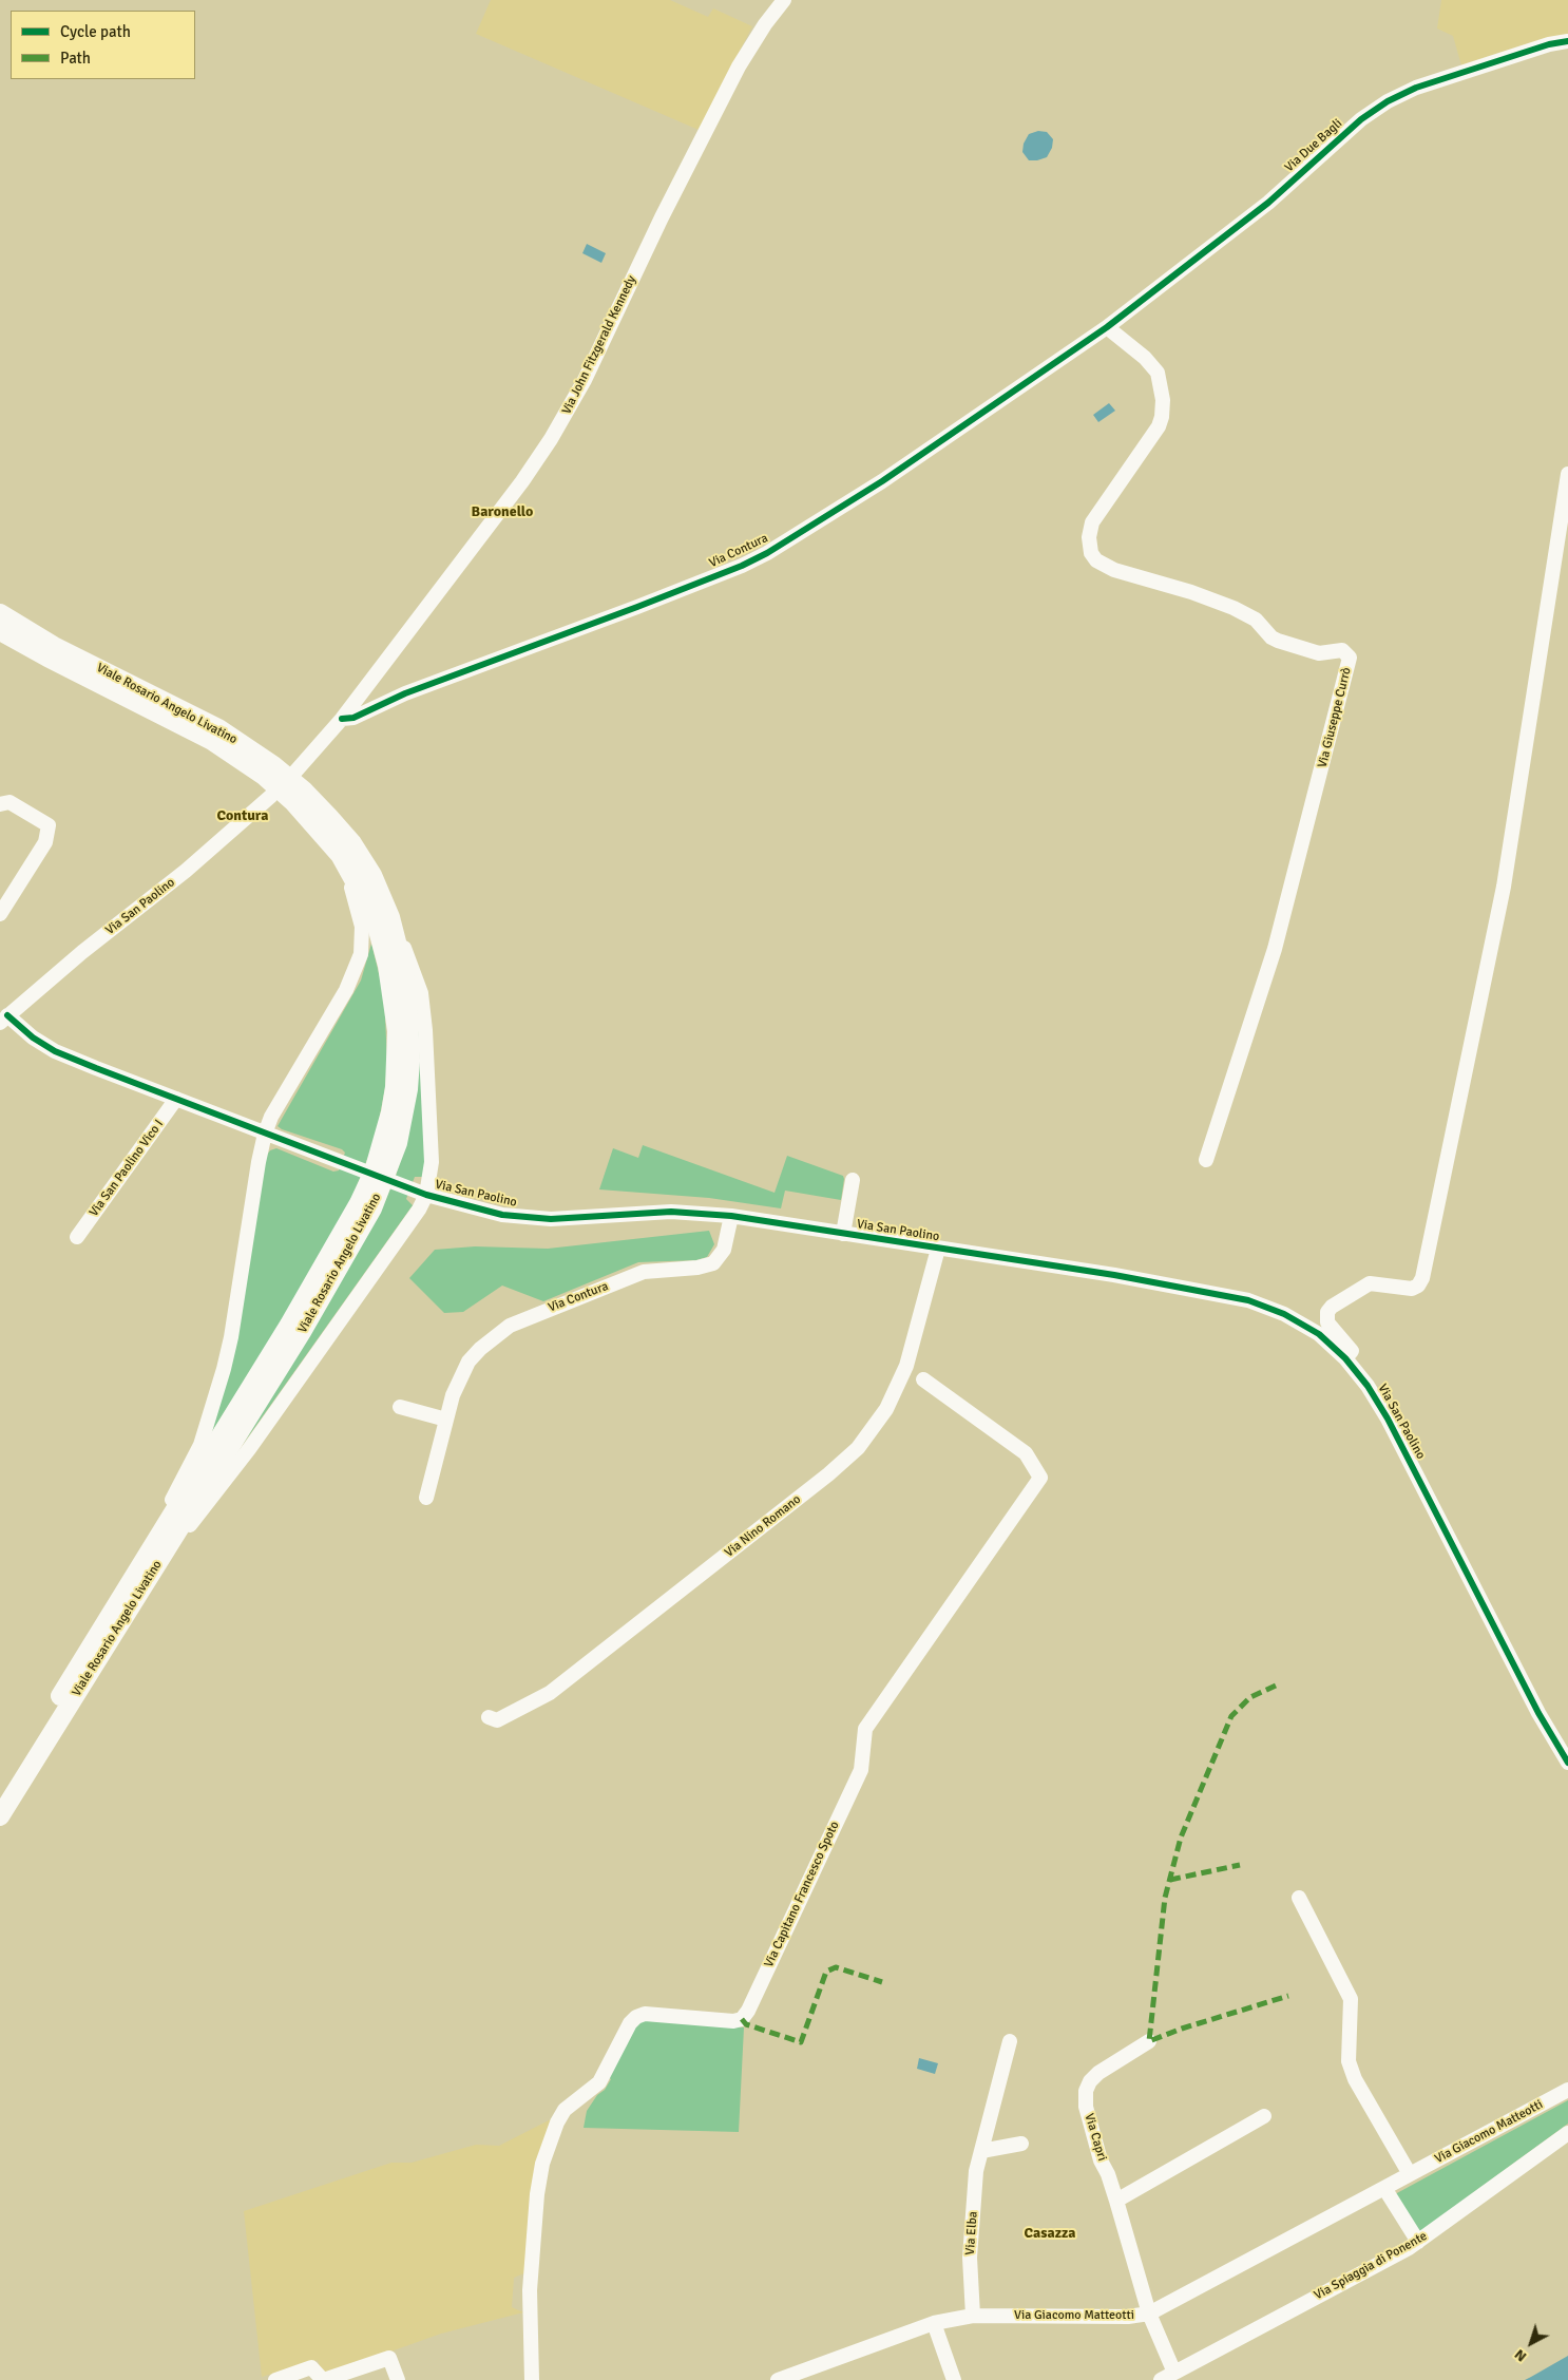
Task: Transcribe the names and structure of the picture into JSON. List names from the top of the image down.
{
  "streets": {
    "main road": ["Viale Rosario Angelo Livatino"],
    "street": [
      "Via Due Bagli",
      "Via John Fitzgerald Kennedy",
      "Via Contura",
      "Via Giuseppe Currò",
      "Via San Paolino",
      "Via San Paolino Vico I",
      "Via Nino Romano",
      "Via Capitano Francesco Spoto",
      "Via Giacomo Matteotti",
      "Via Capri",
      "Via Elba",
      "Via Spiaggia di Ponente"
    ]
  },
  "crossings": [
    ["Via Due Bagli", "Via Contura"],
    ["Via Due Bagli", "Via Giuseppe Currò"],
    ["Via John Fitzgerald Kennedy", "Via Contura"],
    ["Via Contura", "Via Giuseppe Currò"],
    ["Via Contura", "Via San Paolino"],
    ["Via San Paolino", "Via San Paolino Vico I"],
    ["Via San Paolino", "Via Nino Romano"],
    ["Via Giacomo Matteotti", "Via Capri"],
    ["Via Giacomo Matteotti", "Via Elba"],
    ["Via Capri", "Via Spiaggia di Ponente"]
  ],
  "districts": ["Baronello", "Contura", "Casazza"],
  "legend": ["Cycle path", "Path"],
  "north": "bottom left"
}
